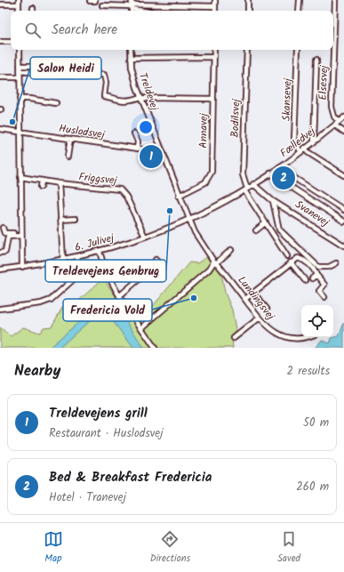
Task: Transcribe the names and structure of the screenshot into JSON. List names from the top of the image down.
{
  "streets": {
    "street": [
      "Elsesvej",
      "Treldevej",
      "Skansevej",
      "Bodilsvej",
      "Annavej",
      "Huslodsvej",
      "Fælledvej",
      "Friggsvej",
      "Svanevej",
      "6. Julivej",
      "Lundingsvej"
    ]
  },
  "crossings": [
    ["Elsesvej", "Fælledvej"],
    ["Treldevej", "Annavej"],
    ["Treldevej", "Huslodsvej"],
    ["Treldevej", "Fælledvej"],
    ["Treldevej", "6. Julivej"],
    ["Treldevej", "Lundingsvej"],
    ["Skansevej", "Fælledvej"],
    ["Bodilsvej", "Fælledvej"],
    ["Fælledvej", "Svanevej"],
    ["Fælledvej", "6. Julivej"],
    ["Fælledvej", "Lundingsvej"],
    ["Friggsvej", "6. Julivej"],
    ["6. Julivej", "Lundingsvej"]
  ],
  "places": ["Salon Heidi", "Treldevejens Genbrug", "Fredericia Vold"],
  "page": {
    "search": "Search here",
    "pins": ["1", "2"],
    "heading": ["Nearby", "2 results"],
    "list": [
      {
        "mark": "1",
        "name": "Treldevejens grill",
        "note": "Restaurant · Huslodsvej",
        "value": "50 m"
      },
      {
        "mark": "2",
        "name": "Bed & Breakfast Fredericia",
        "note": "Hotel · Tranevej",
        "value": "260 m"
      }
    ],
    "nav": ["Map", "Directions", "Saved"]
  }
}
